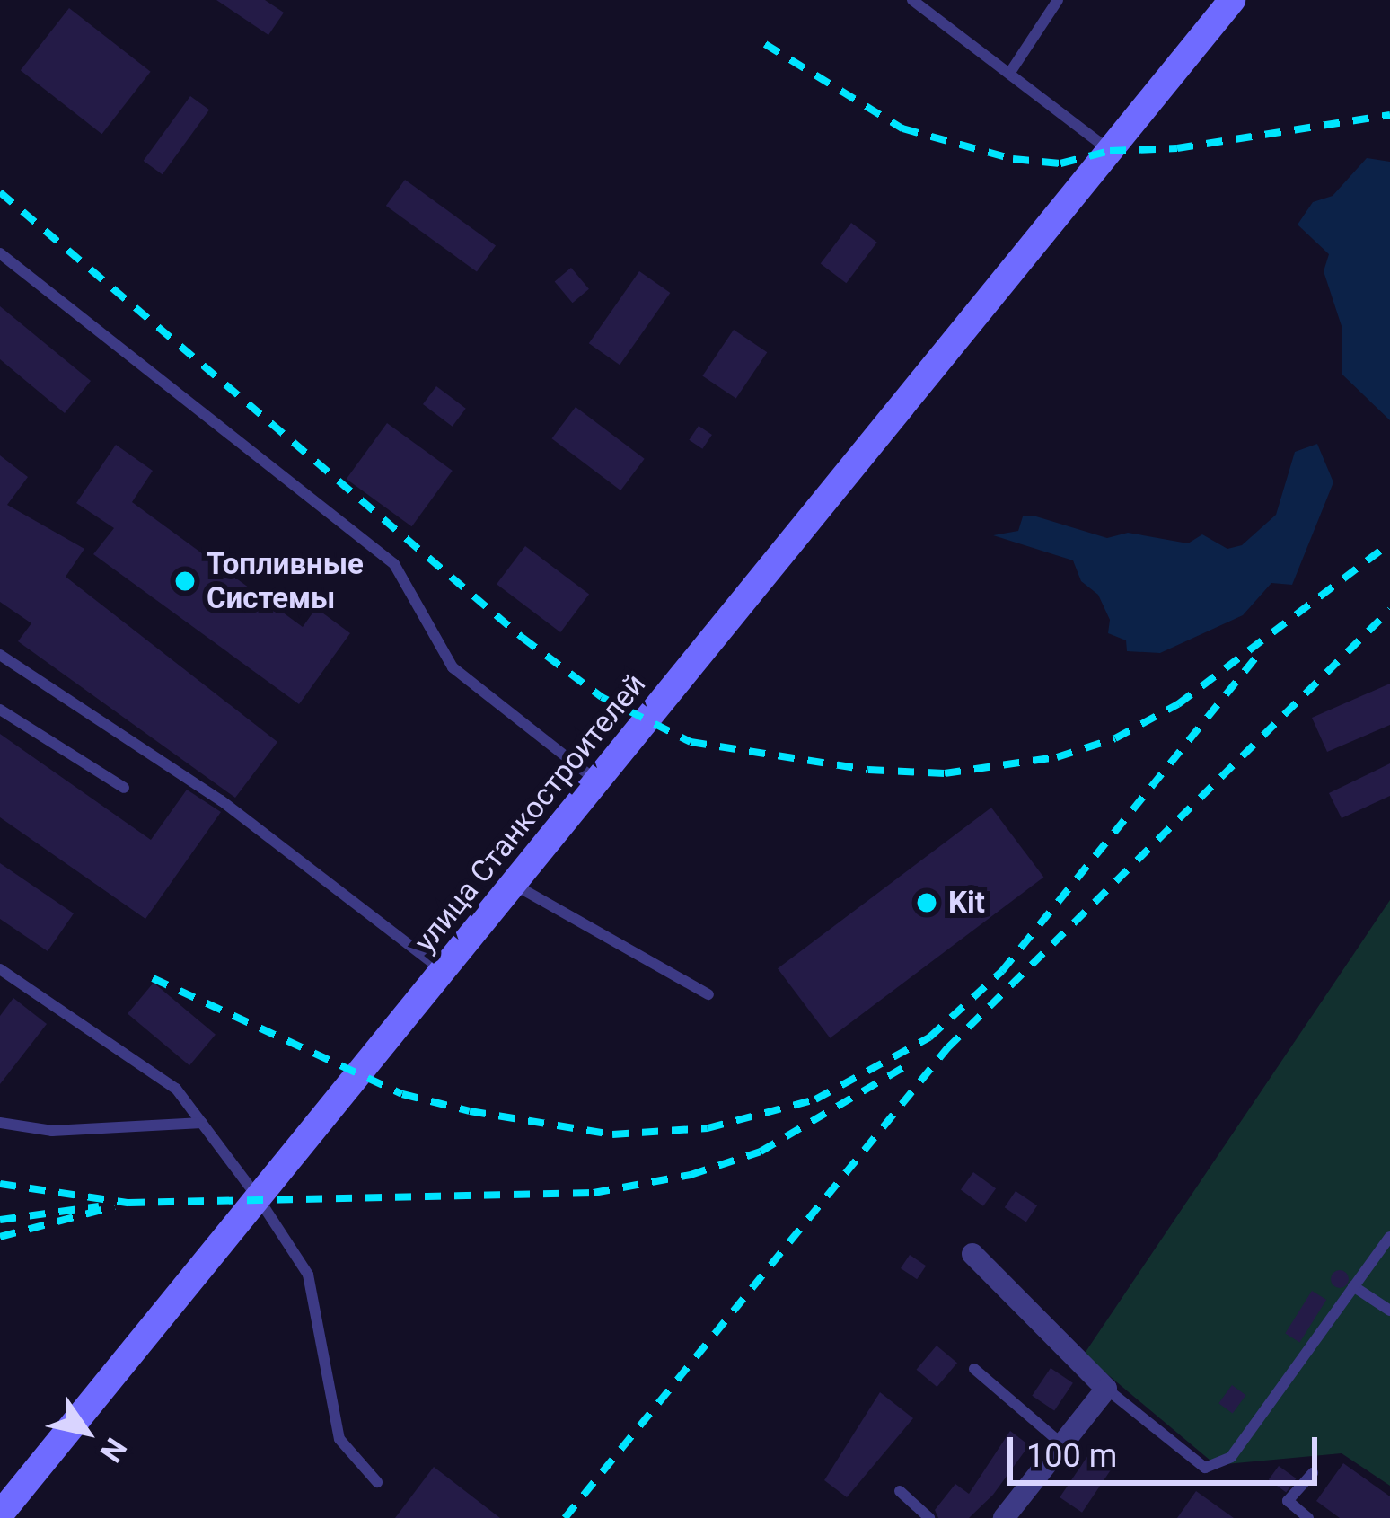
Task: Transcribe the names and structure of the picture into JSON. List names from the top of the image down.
{
  "streets": {
    "main road": ["улица Станкостроителей"]
  },
  "places": ["Топливные Системы", "Kit"],
  "scale_bar": "100 m",
  "north": "bottom right"
}
